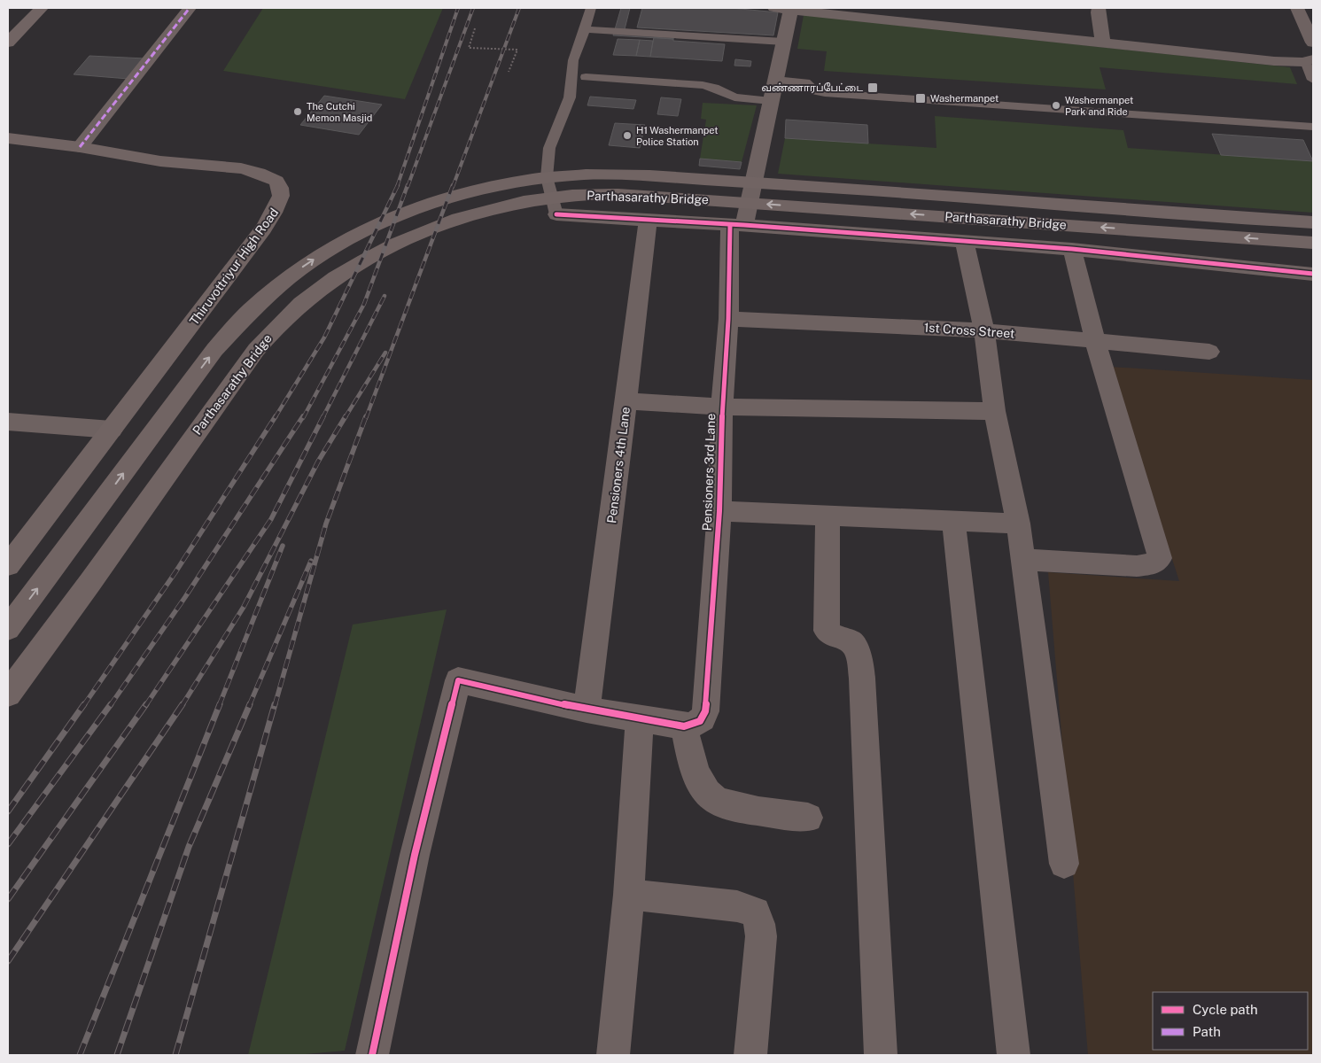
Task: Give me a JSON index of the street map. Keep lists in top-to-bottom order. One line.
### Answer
{"streets":{"main road":["Parthasarathy Bridge","Thiruvottriyur High Road"],"street":["1st Cross Street","Pensioners 4th Lane","Pensioners 3rd Lane"]},"crossings":[["1st Cross Street","Pensioners 3rd Lane"]],"places":{"transit":["வண்ணாரப்பேட்டை","Washermanpet"],"other":["Washermanpet Park and Ride","The Cutchi Memon Masjid","H1 Washermanpet Police Station"]},"legend":["Cycle path","Path"]}
